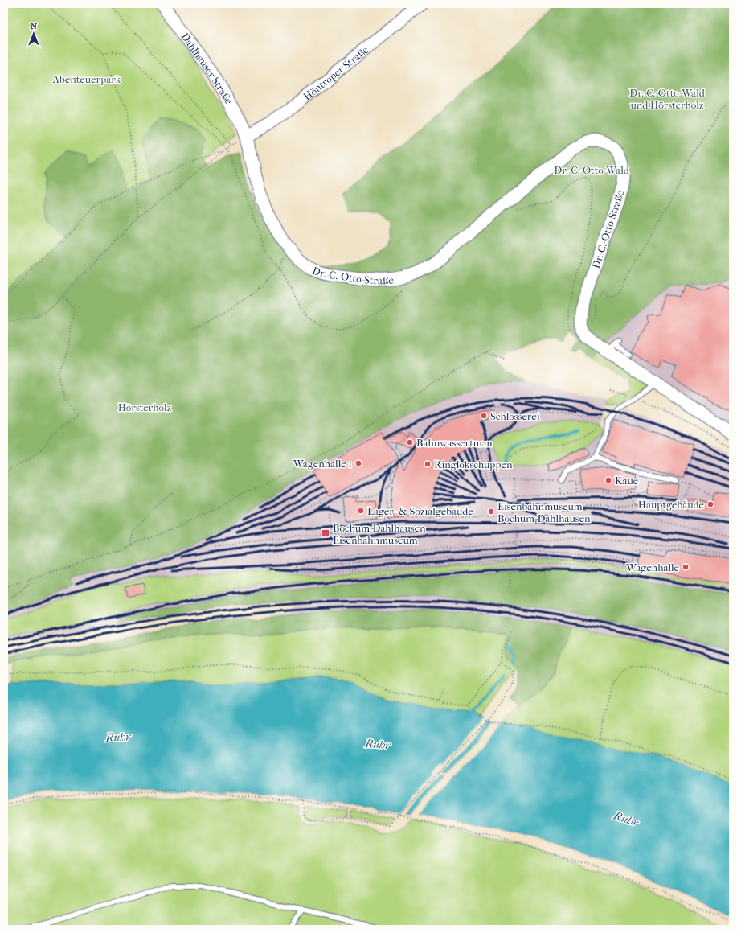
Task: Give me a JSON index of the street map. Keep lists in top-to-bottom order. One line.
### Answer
{"streets":{"street":["Dahlhauser Straße","Höntroper Straße","Dr.-C.-Otto-Straße"]},"crossings":[["Dahlhauser Straße","Höntroper Straße"],["Dahlhauser Straße","Dr.-C.-Otto-Straße"]],"water":["Ruhr"],"parks":["Abenteuerpark","Dr.-C.-Otto-Wald und Hörsterholz","Dr.-C.-Otto-Wald","Hörsterholz"],"places":{"other":["Schlosserei","Bahnwasserturm","Wagenhalle 1","Ringlokschuppen","Kaue","Hauptgebäude","Lager- & Sozialgebäude","Eisenbahnmuseum Bochum-Dahlhausen","Wagenhalle"],"transit":["Bochum-Dahlhausen Eisenbahnmuseum"]},"north":"top"}
